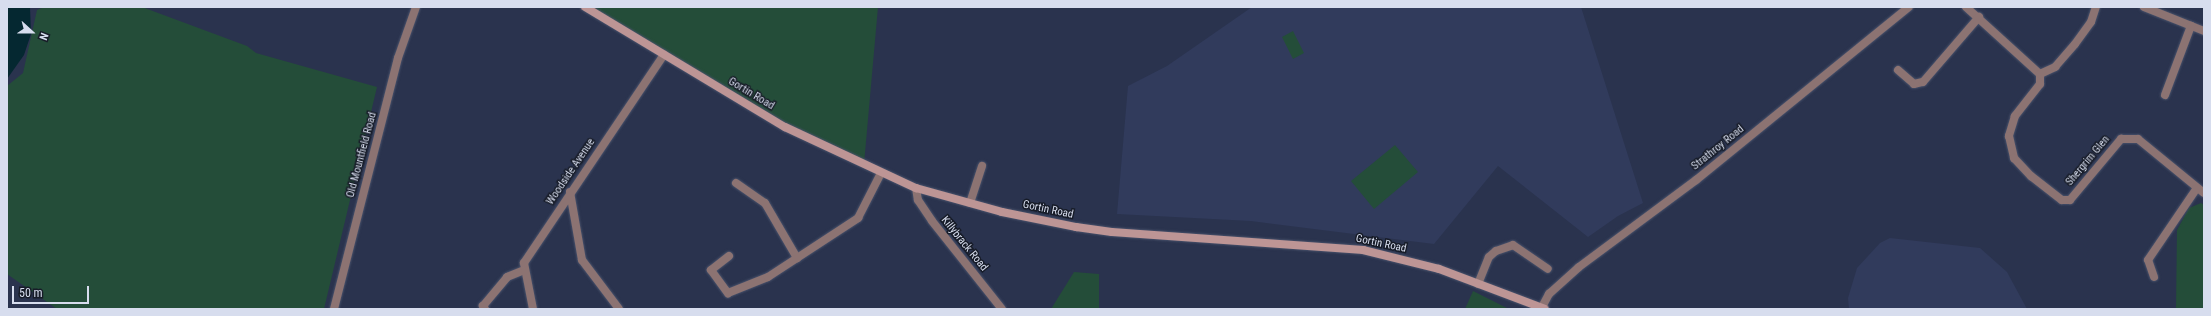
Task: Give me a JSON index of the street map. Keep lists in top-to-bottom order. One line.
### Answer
{"streets":{"main road":["Gortin Road"],"street":["Strathroy Road","Old Mountfield Road","Shergrim Glen","Woodside Avenue","Killybrack Road"]},"crossings":[["Gortin Road","Strathroy Road"],["Gortin Road","Woodside Avenue"],["Gortin Road","Killybrack Road"]],"scale_bar":"50 m","north":"right"}
